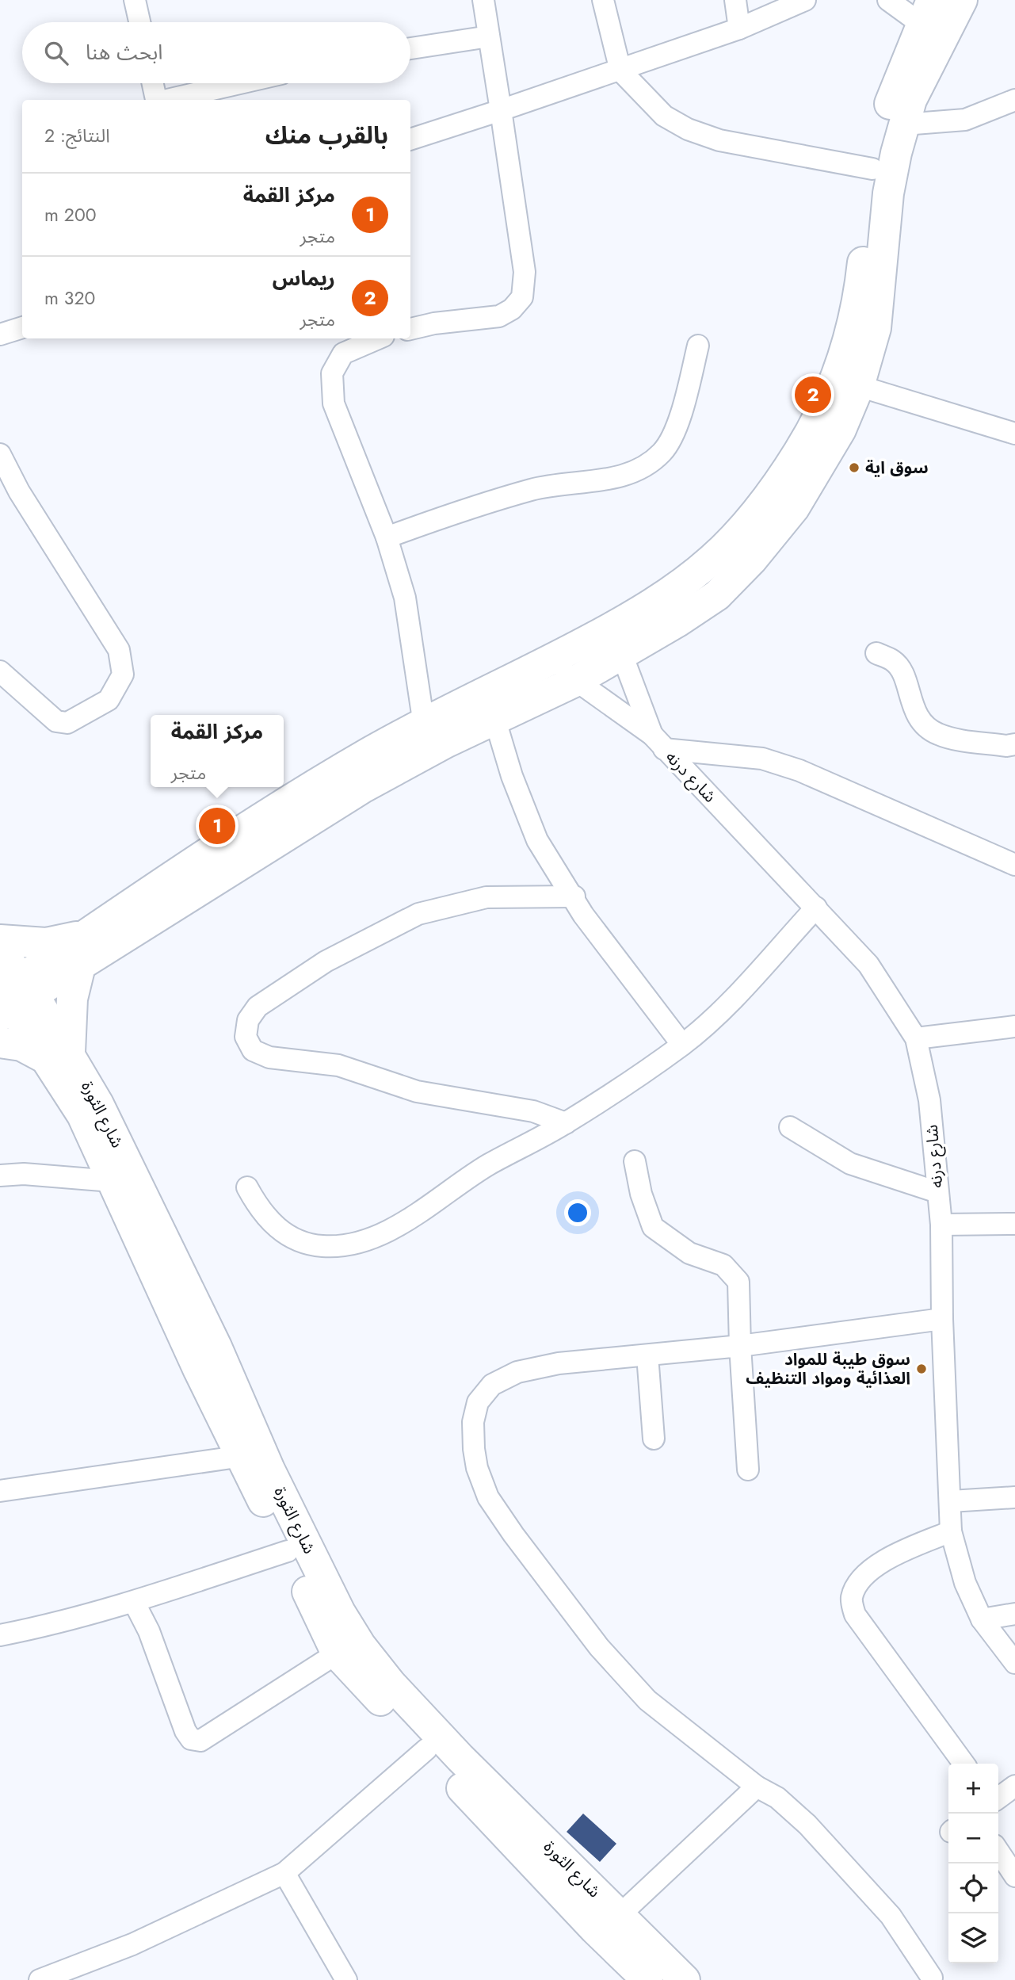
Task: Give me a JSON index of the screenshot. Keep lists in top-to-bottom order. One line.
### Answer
{"streets":{"main road":["شارع الثورة"],"street":["شارع درنه"]},"places":["سوق اية","سوق طيبة للمواد العذائية ومواد التنظيف"],"page":{"search":"ابحث هنا","heading":["بالقرب منك","النتائج: 2"],"list":[{"mark":"1","name":"مركز القمة","note":"متجر","value":"200 m"},{"mark":"2","name":"ريماس","note":"متجر","value":"320 m"}],"pins":["2","1"],"popup":["مركز القمة","متجر"],"map_buttons":["+","−"]}}
